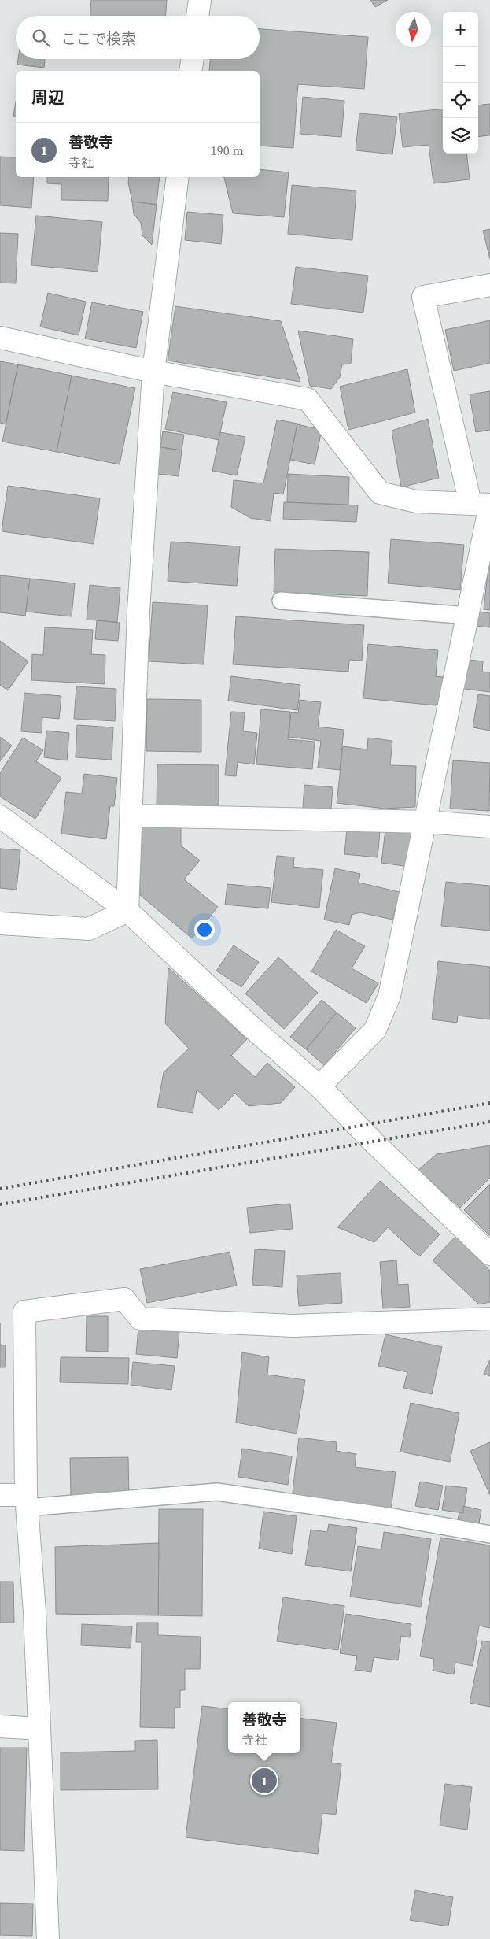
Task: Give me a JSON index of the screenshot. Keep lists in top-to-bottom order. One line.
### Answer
{"north":"bottom","page":{"map_buttons":["+","−"],"search":"ここで検索","heading":"周辺","list":[{"mark":"1","name":"善敬寺","note":"寺社","value":"190 m"}],"popup":["善敬寺","寺社"],"pins":"1"}}
